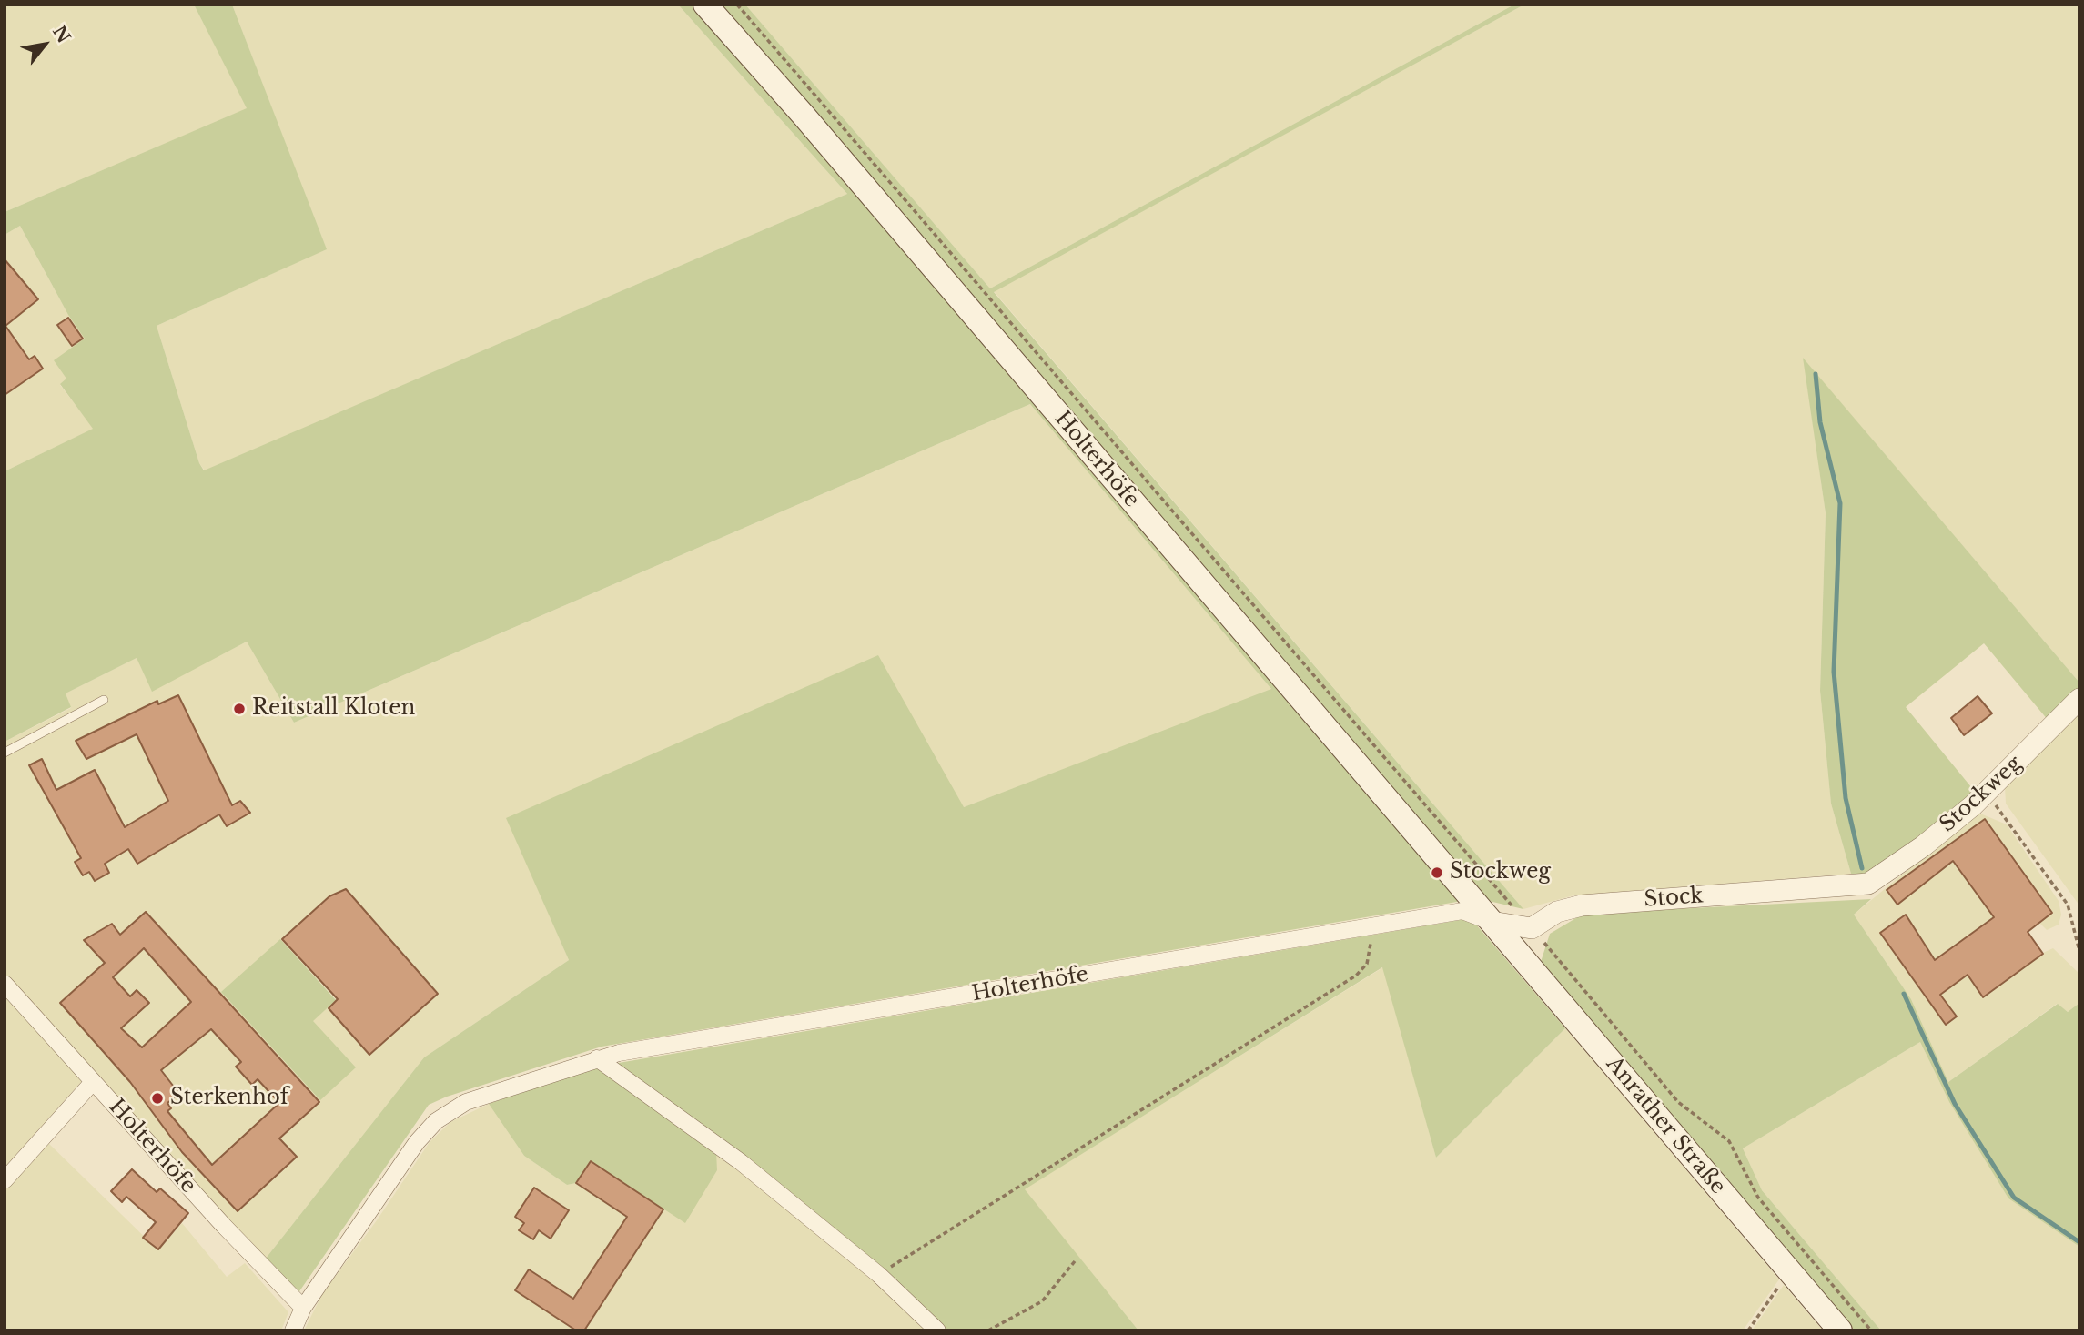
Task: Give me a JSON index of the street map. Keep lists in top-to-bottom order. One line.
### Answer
{"streets":{"main road":["Holterhöfe","Anrather Straße"],"street":["Stockweg","Stock"]},"crossings":[["Holterhöfe","Anrather Straße"],["Stockweg","Stock"]],"places":["Reitstall Kloten","Stockweg","Sterkenhof"],"north":"top right"}
